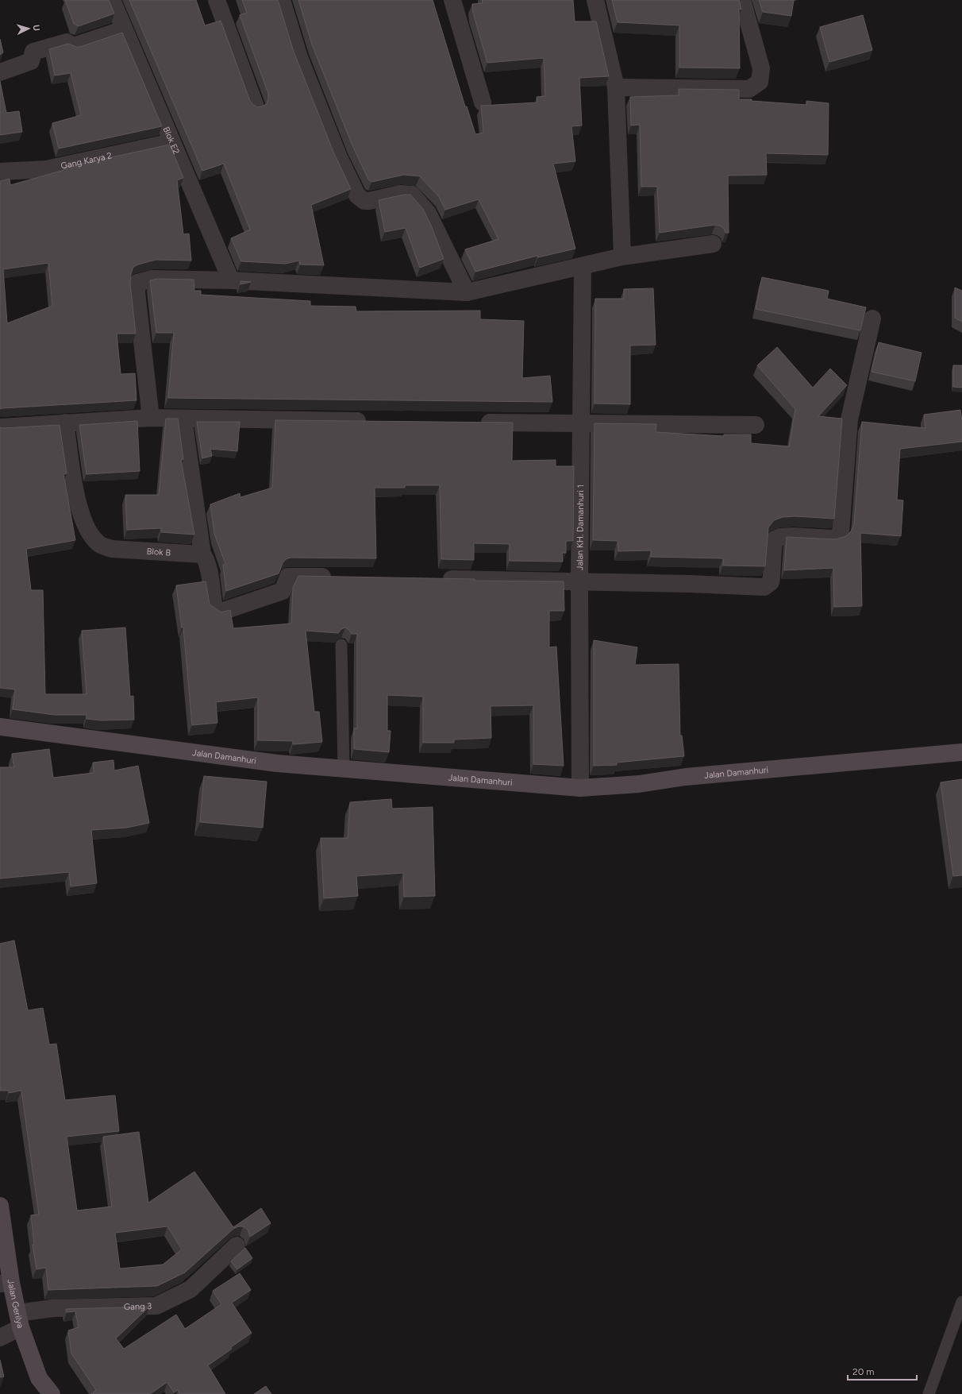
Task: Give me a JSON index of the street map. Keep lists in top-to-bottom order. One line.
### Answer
{"streets":{"street":["Blok E2","Gang Karya 2","Jalan KH. Damanhuri 1","Blok B","Jalan Damanhuri","Jalan Gerilya","Gang 3"]},"crossings":[["Blok E2","Gang Karya 2"],["Jalan KH. Damanhuri 1","Jalan Damanhuri"],["Jalan Gerilya","Gang 3"]],"scale_bar":"20 m","north":"right"}
